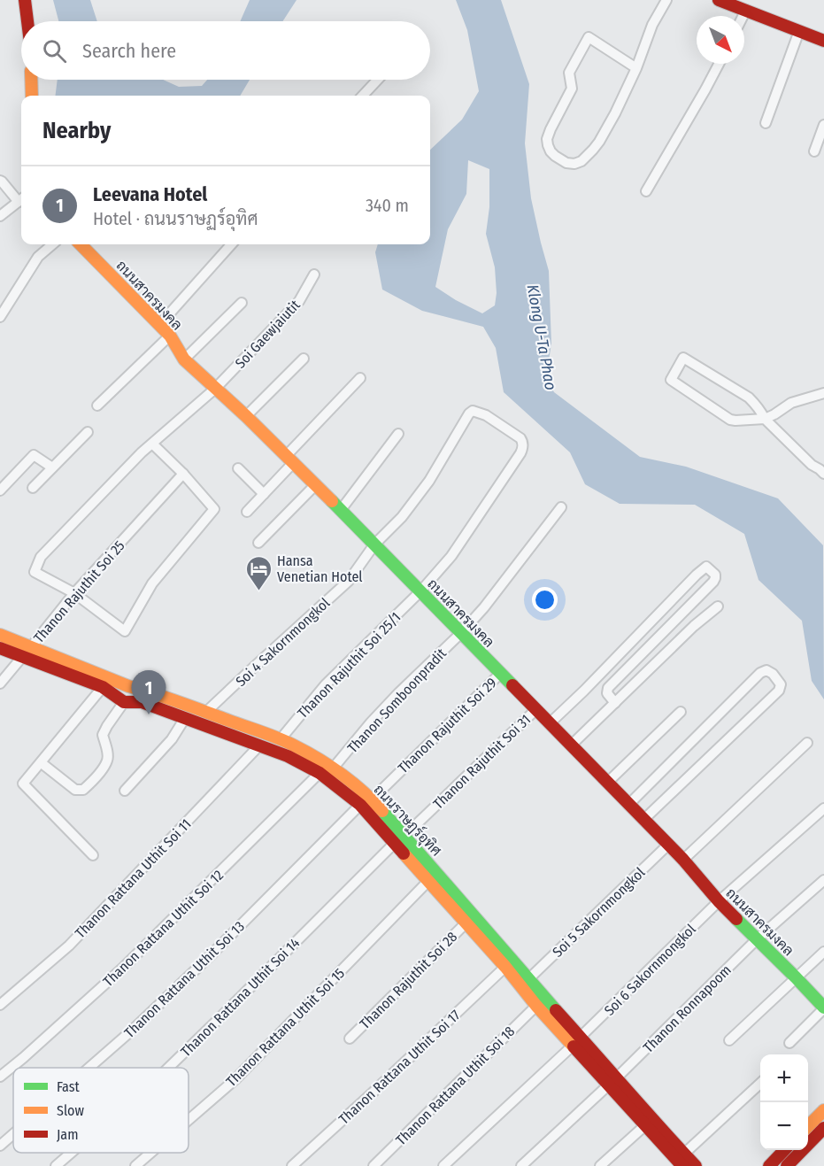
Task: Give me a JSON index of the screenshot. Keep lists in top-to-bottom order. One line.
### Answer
{"streets":{"street":["ถนนสาครมงคล","Soi Gaewjaiutit","Thanon Rajuthit Soi 25","Soi 4 Sakornmongkol","Thanon Rajuthit Soi 25/1","Thanon Somboonpradit","Thanon Rajuthit Soi 29","Thanon Rajuthit Soi 31","ถนนราษฏร์อุทิศ","Thanon Rattana Uthit Soi 11","Soi 5 Sakornmongkol","Thanon Rattana Uthit Soi 12","Soi 6 Sakornmongkol","Thanon Rattana Uthit Soi 13","Thanon Rajuthit Soi 28","Thanon Rattana Uthit Soi 14","Thanon Ronnapoom","Thanon Rattana Uthit Soi 15","Thanon Rattana Uthit Soi 17","Thanon Rattana Uthit Soi 18"]},"crossings":[["ถนนสาครมงคล","Soi Gaewjaiutit"],["ถนนสาครมงคล","Soi 4 Sakornmongkol"],["ถนนสาครมงคล","Thanon Rajuthit Soi 25/1"],["ถนนสาครมงคล","Thanon Somboonpradit"],["ถนนสาครมงคล","Thanon Rajuthit Soi 29"],["ถนนสาครมงคล","Thanon Rajuthit Soi 31"],["ถนนสาครมงคล","Soi 5 Sakornmongkol"],["ถนนสาครมงคล","Soi 6 Sakornmongkol"],["ถนนสาครมงคล","Thanon Ronnapoom"],["Soi Gaewjaiutit","Thanon Rajuthit Soi 25"],["Thanon Rajuthit Soi 25","ถนนราษฏร์อุทิศ"],["Soi 4 Sakornmongkol","Thanon Rajuthit Soi 25/1"],["Soi 4 Sakornmongkol","ถนนราษฏร์อุทิศ"],["Thanon Rajuthit Soi 25/1","ถนนราษฏร์อุทิศ"],["Thanon Somboonpradit","ถนนราษฏร์อุทิศ"],["Thanon Rajuthit Soi 29","ถนนราษฏร์อุทิศ"],["Thanon Rajuthit Soi 29","Thanon Rattana Uthit Soi 13"],["Thanon Rajuthit Soi 31","ถนนราษฏร์อุทิศ"],["Thanon Rajuthit Soi 31","Thanon Rattana Uthit Soi 14"],["ถนนราษฏร์อุทิศ","Thanon Rattana Uthit Soi 11"],["ถนนราษฏร์อุทิศ","Soi 5 Sakornmongkol"],["ถนนราษฏร์อุทิศ","Thanon Rattana Uthit Soi 12"],["ถนนราษฏร์อุทิศ","Soi 6 Sakornmongkol"],["ถนนราษฏร์อุทิศ","Thanon Rattana Uthit Soi 13"],["ถนนราษฏร์อุทิศ","Thanon Rajuthit Soi 28"],["ถนนราษฏร์อุทิศ","Thanon Rattana Uthit Soi 14"],["ถนนราษฏร์อุทิศ","Thanon Ronnapoom"],["ถนนราษฏร์อุทิศ","Thanon Rattana Uthit Soi 15"],["ถนนราษฏร์อุทิศ","Thanon Rattana Uthit Soi 17"],["ถนนราษฏร์อุทิศ","Thanon Rattana Uthit Soi 18"]],"water":["Klong U-Ta Phao"],"places":{"hotel":["Hansa Venetian Hotel"]},"legend":["Fast","Slow","Jam"],"north":"bottom right","page":{"search":"Search here","heading":"Nearby","list":[{"mark":"1","name":"Leevana Hotel","note":"Hotel · ถนนราษฏร์อุทิศ","value":"340 m"}],"pins":"1","map_buttons":["+","−"]}}
